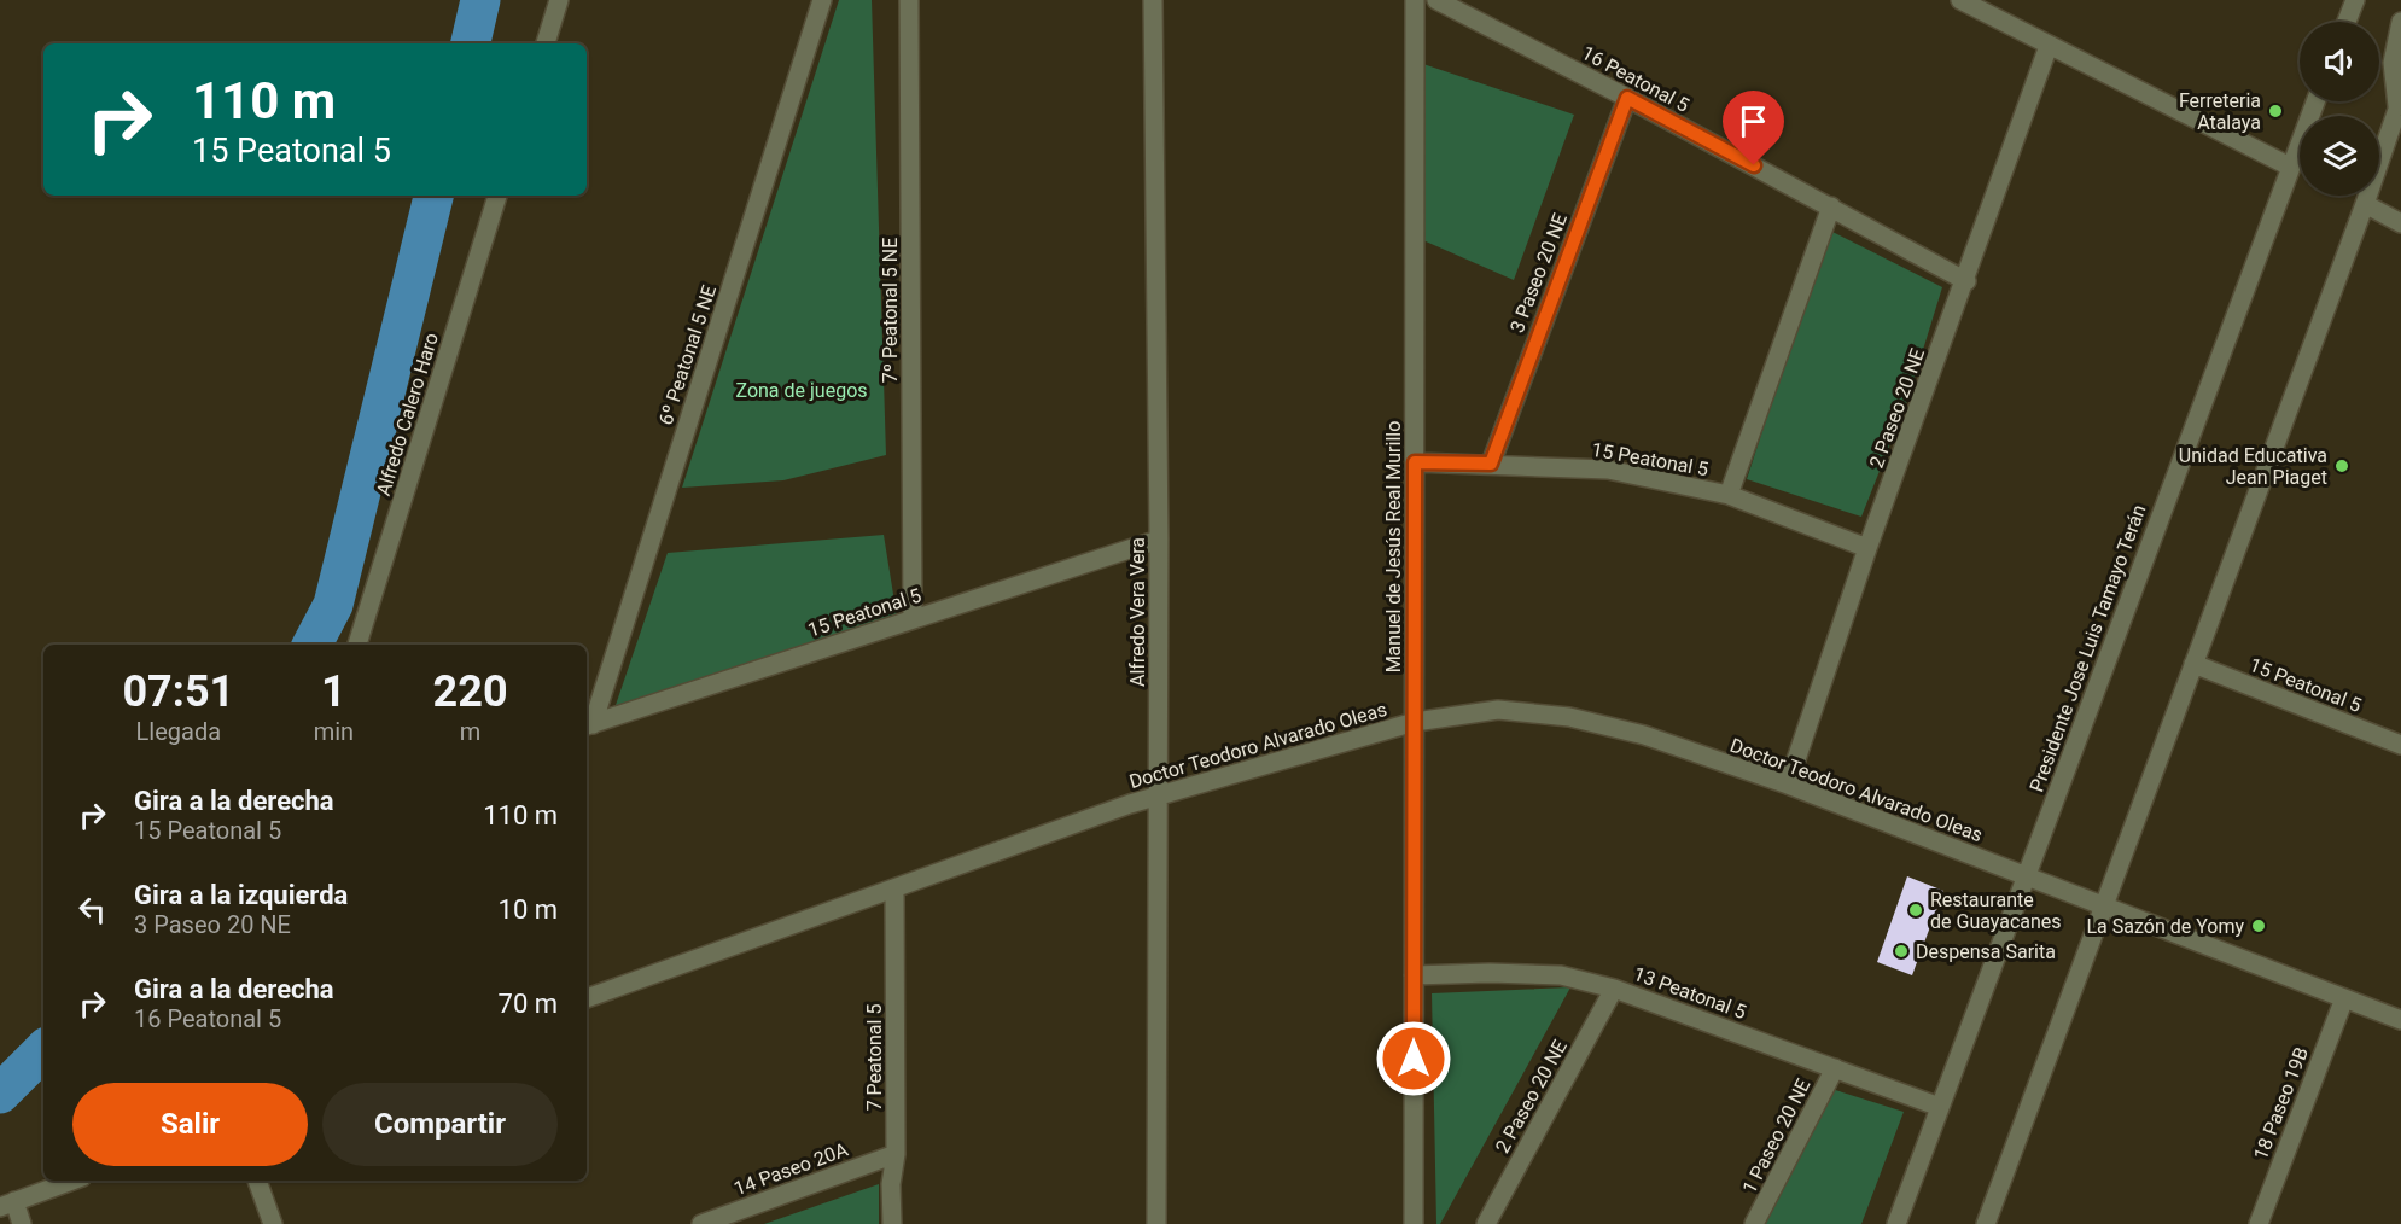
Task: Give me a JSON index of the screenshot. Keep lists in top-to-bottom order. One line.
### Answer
{"streets":{"street":["16 Peatonal 5","3 Paseo 20 NE","7º Peatonal 5 NE","6º Peatonal 5 NE","2 Paseo 20 NE","Alfredo Calero Haro","15 Peatonal 5","Manuel de Jesús Real Murillo","Alfredo Vera Vera","Presidente Jose Luis Tamayo Terán","Doctor Teodoro Alvarado Oleas","13 Peatonal 5","7 Peatonal 5","18 Paseo 19B","1 Paseo 20 NE","14 Paseo 20A"]},"crossings":[["16 Peatonal 5","3 Paseo 20 NE"],["16 Peatonal 5","2 Paseo 20 NE"],["3 Paseo 20 NE","15 Peatonal 5"],["7º Peatonal 5 NE","15 Peatonal 5"],["6º Peatonal 5 NE","15 Peatonal 5"],["2 Paseo 20 NE","15 Peatonal 5"],["2 Paseo 20 NE","Doctor Teodoro Alvarado Oleas"],["2 Paseo 20 NE","13 Peatonal 5"],["15 Peatonal 5","Manuel de Jesús Real Murillo"],["15 Peatonal 5","Alfredo Vera Vera"],["Manuel de Jesús Real Murillo","Doctor Teodoro Alvarado Oleas"],["Manuel de Jesús Real Murillo","13 Peatonal 5"],["Alfredo Vera Vera","Doctor Teodoro Alvarado Oleas"],["Presidente Jose Luis Tamayo Terán","Doctor Teodoro Alvarado Oleas"],["Presidente Jose Luis Tamayo Terán","13 Peatonal 5"],["Doctor Teodoro Alvarado Oleas","7 Peatonal 5"],["Doctor Teodoro Alvarado Oleas","18 Paseo 19B"],["13 Peatonal 5","1 Paseo 20 NE"],["7 Peatonal 5","14 Paseo 20A"]],"parks":["Zona de juegos"],"places":["Ferreteria Atalaya","Unidad Educativa Jean Piaget","Restaurante de Guayacanes","La Sazón de Yomy","Despensa Sarita"],"page":{"turn":["110 m","15 Peatonal 5"],"eta":["07:51","Llegada","1","min","220","m"],"list":[{"name":"Gira a la derecha","note":"15 Peatonal 5","value":"110 m"},{"name":"Gira a la izquierda","note":"3 Paseo 20 NE","value":"10 m"},{"name":"Gira a la derecha","note":"16 Peatonal 5","value":"70 m"}],"buttons":["Salir","Compartir"]}}
